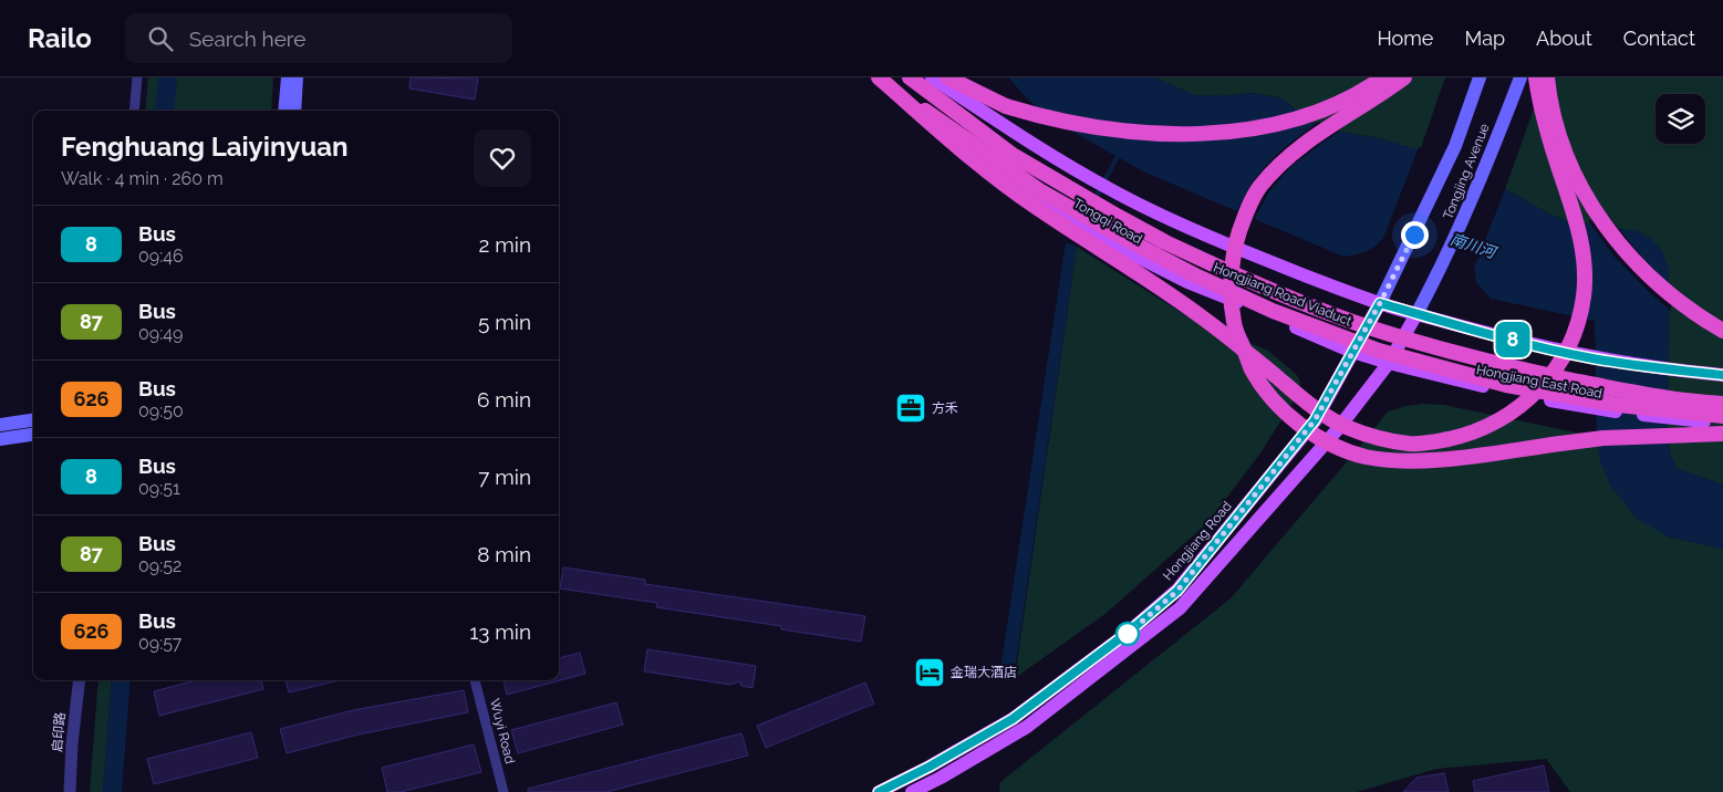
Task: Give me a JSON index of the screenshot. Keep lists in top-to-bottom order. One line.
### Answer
{"streets":{"highway":["Hongjiang Road Viaduct"],"main road":["Tongjing Avenue","Tongqi Road","Hongjiang East Road","Hongjiang Road"],"street":["Wuyi Road","启印路"]},"crossings":[["Tongjing Avenue","Tongqi Road"],["Tongjing Avenue","Hongjiang East Road"],["Tongjing Avenue","Hongjiang Road"],["Tongqi Road","Hongjiang East Road"],["Tongqi Road","Hongjiang Road"],["Hongjiang East Road","Hongjiang Road"]],"water":["南川河"],"places":{"office":["方禾"],"hotel":["金瑞大酒店"]},"lines":["bus line 8"],"page":{"header":"Railo","search":"Search here","nav":["Home","Map","About","Contact"],"on_map":"8","heading":["Fenghuang Laiyinyuan","Walk · 4 min · 260 m"],"list":[{"mark":"8","name":"Bus","note":"09:46","value":"2 min"},{"mark":"87","name":"Bus","note":"09:49","value":"5 min"},{"mark":"626","name":"Bus","note":"09:50","value":"6 min"},{"mark":"8","name":"Bus","note":"09:51","value":"7 min"},{"mark":"87","name":"Bus","note":"09:52","value":"8 min"},{"mark":"626","name":"Bus","note":"09:57","value":"13 min"}]}}
